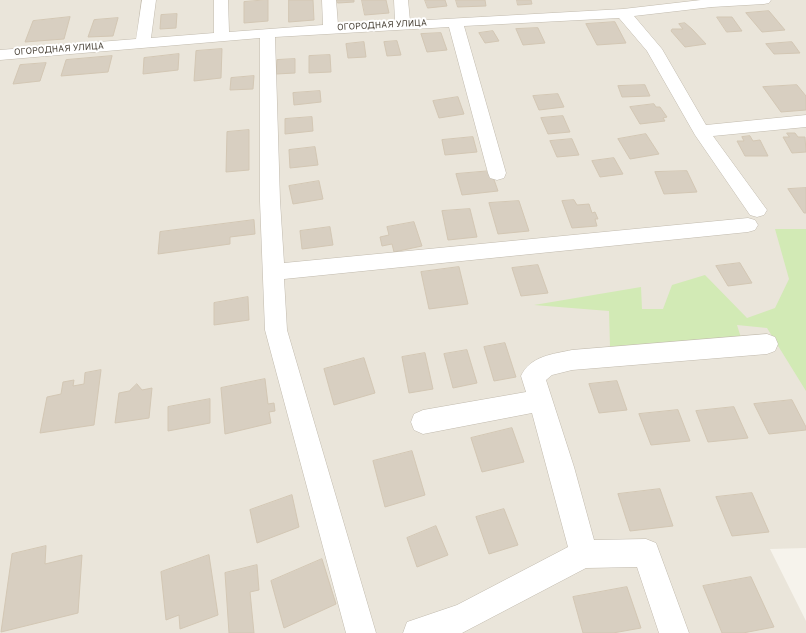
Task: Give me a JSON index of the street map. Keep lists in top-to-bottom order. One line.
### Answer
{"streets":{"street":["ОГОРОДНАЯ УЛИЦА"]}}
